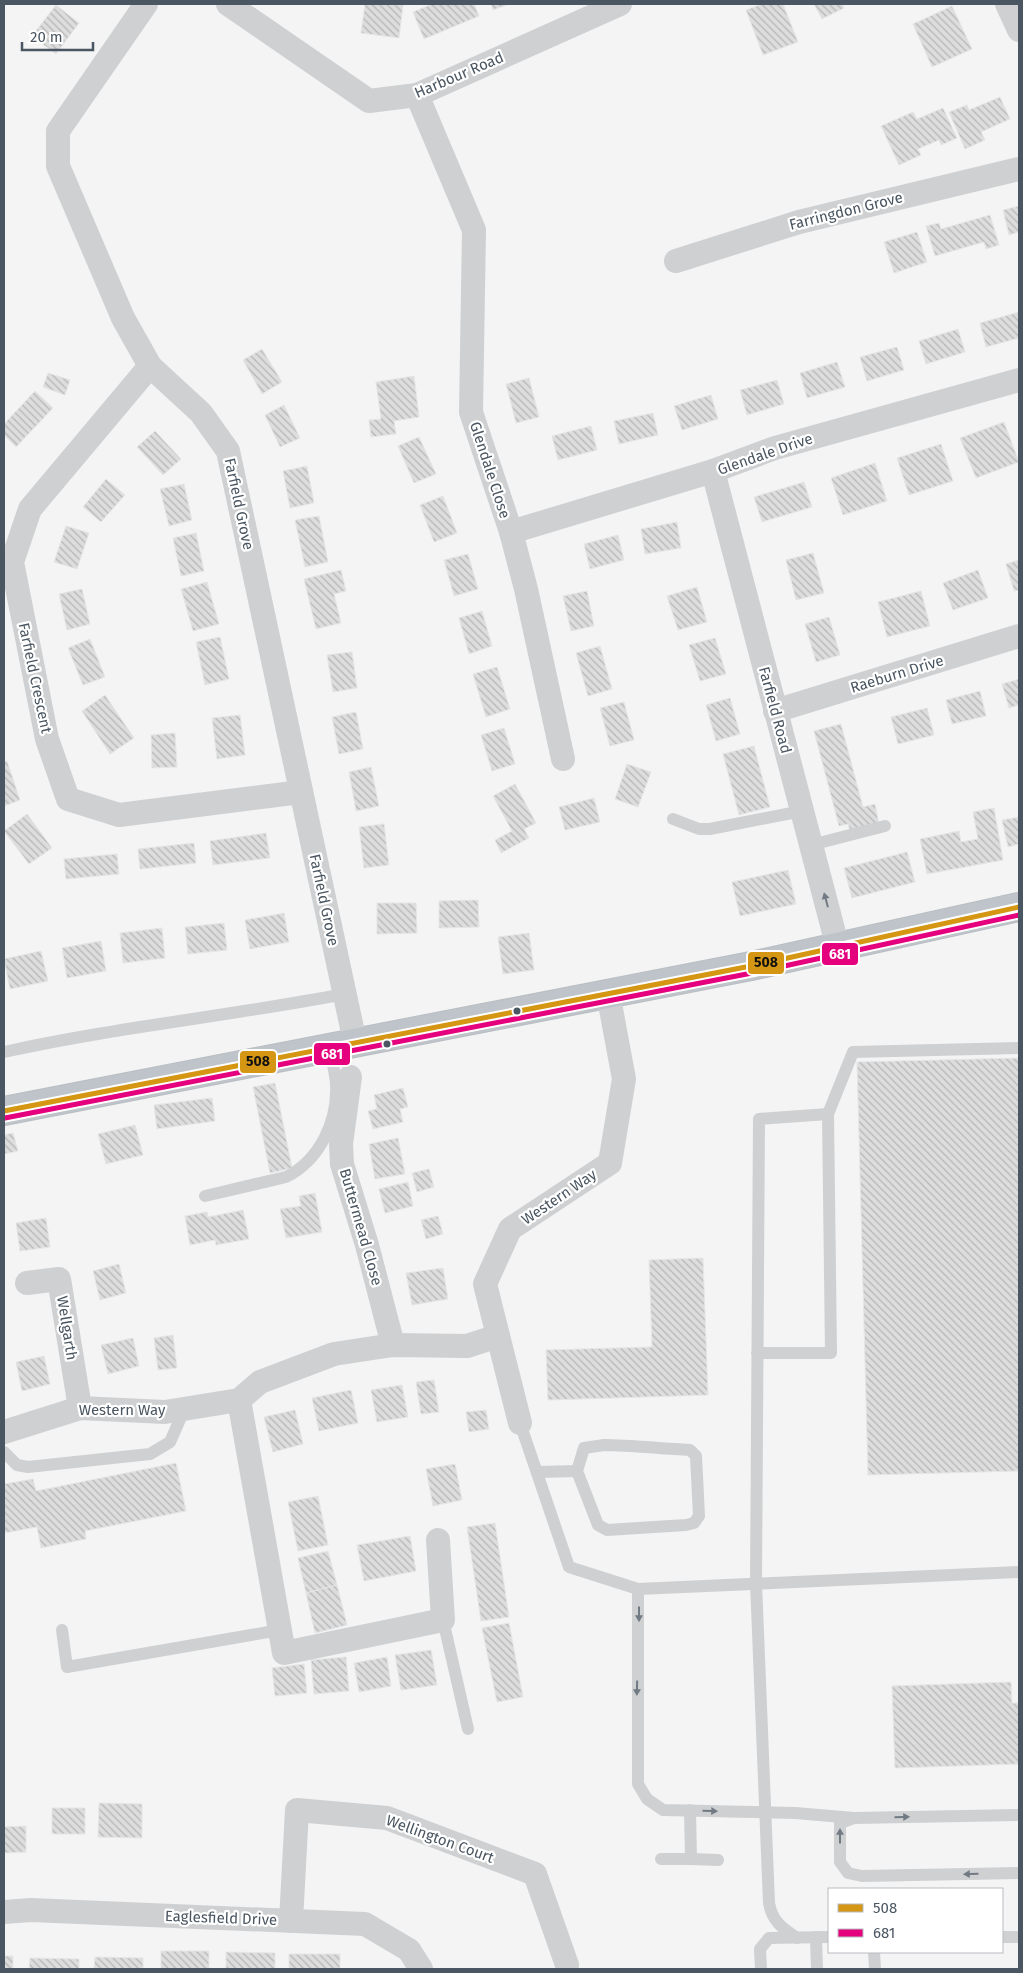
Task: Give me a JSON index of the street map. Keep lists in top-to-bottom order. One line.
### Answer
{"streets":{"street":["Harbour Road","Farringdon Grove","Glendale Drive","Glendale Close","Farfield Grove","Raeburn Drive","Farfield Crescent","Farfield Road","Western Way","Buttermead Close","Wellgarth","Wellington Court","Eaglesfield Drive"]},"crossings":[["Harbour Road","Glendale Close"],["Glendale Drive","Glendale Close"],["Glendale Drive","Farfield Road"],["Farfield Grove","Farfield Crescent"],["Raeburn Drive","Farfield Road"],["Western Way","Wellgarth"],["Wellington Court","Eaglesfield Drive"]],"lines":["transit line 508","transit line 681"],"legend":["508","681"],"scale_bar":"20 m"}
